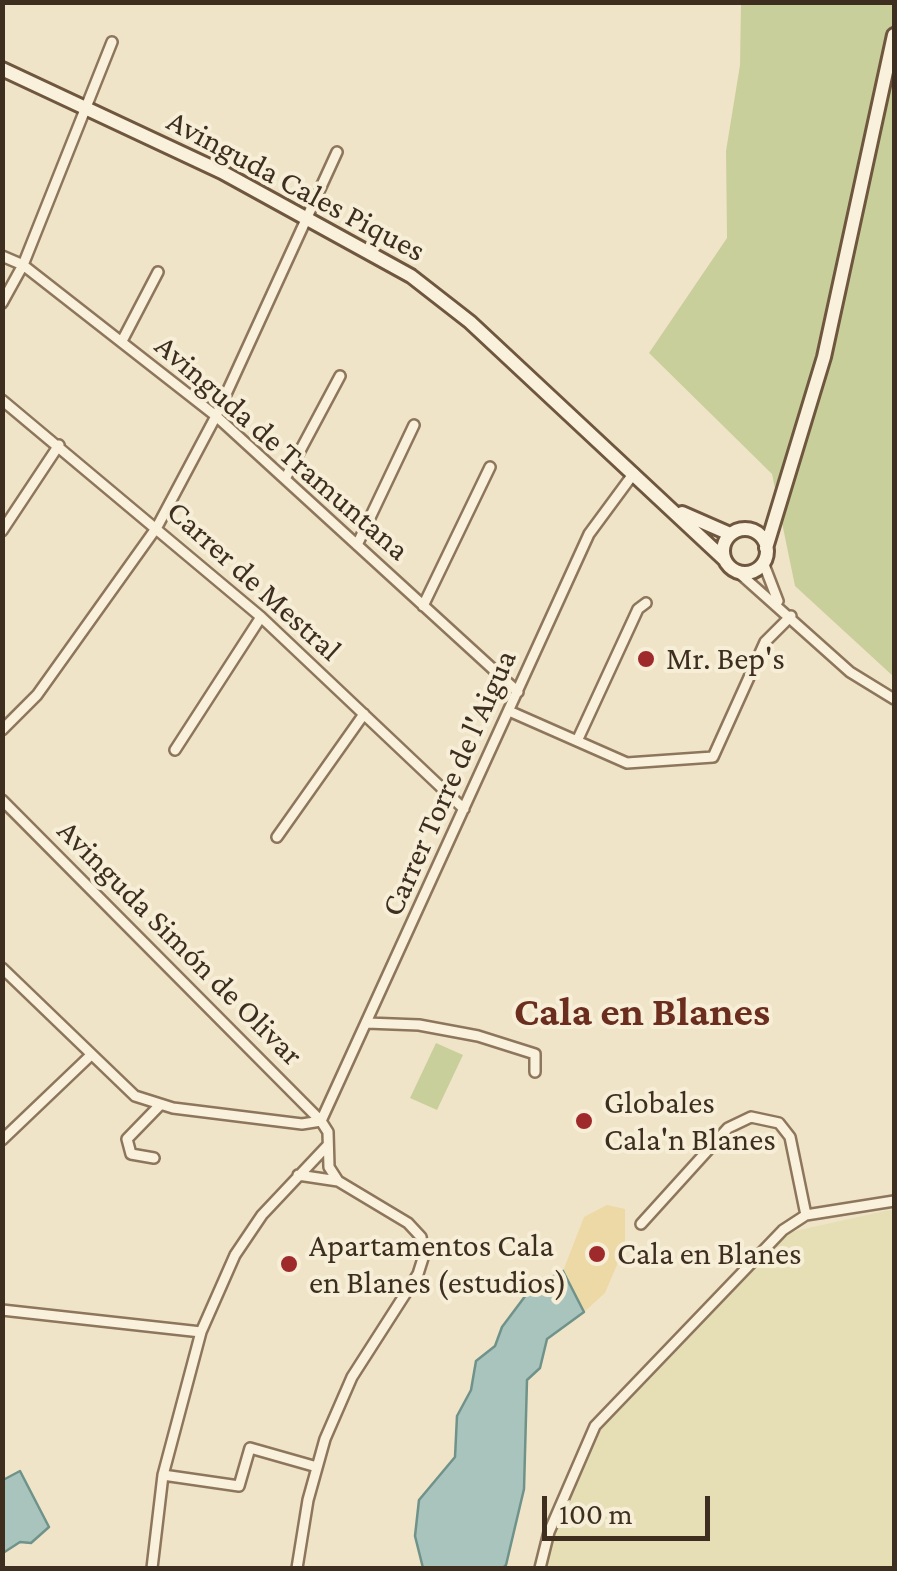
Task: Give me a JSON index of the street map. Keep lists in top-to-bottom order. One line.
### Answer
{"streets":{"street":["Avinguda Cales Piques","Avinguda de Tramuntana","Carrer de Mestral","Carrer Torre de l'Aigua","Avinguda Simón de Olivar"]},"crossings":[["Avinguda Cales Piques","Carrer Torre de l'Aigua"],["Avinguda de Tramuntana","Carrer Torre de l'Aigua"],["Carrer de Mestral","Carrer Torre de l'Aigua"],["Carrer Torre de l'Aigua","Avinguda Simón de Olivar"]],"districts":["Cala en Blanes"],"places":["Mr. Bep's","Globales Cala'n Blanes","Cala en Blanes","Apartamentos Cala en Blanes (estudios)"],"scale_bar":"100 m"}
